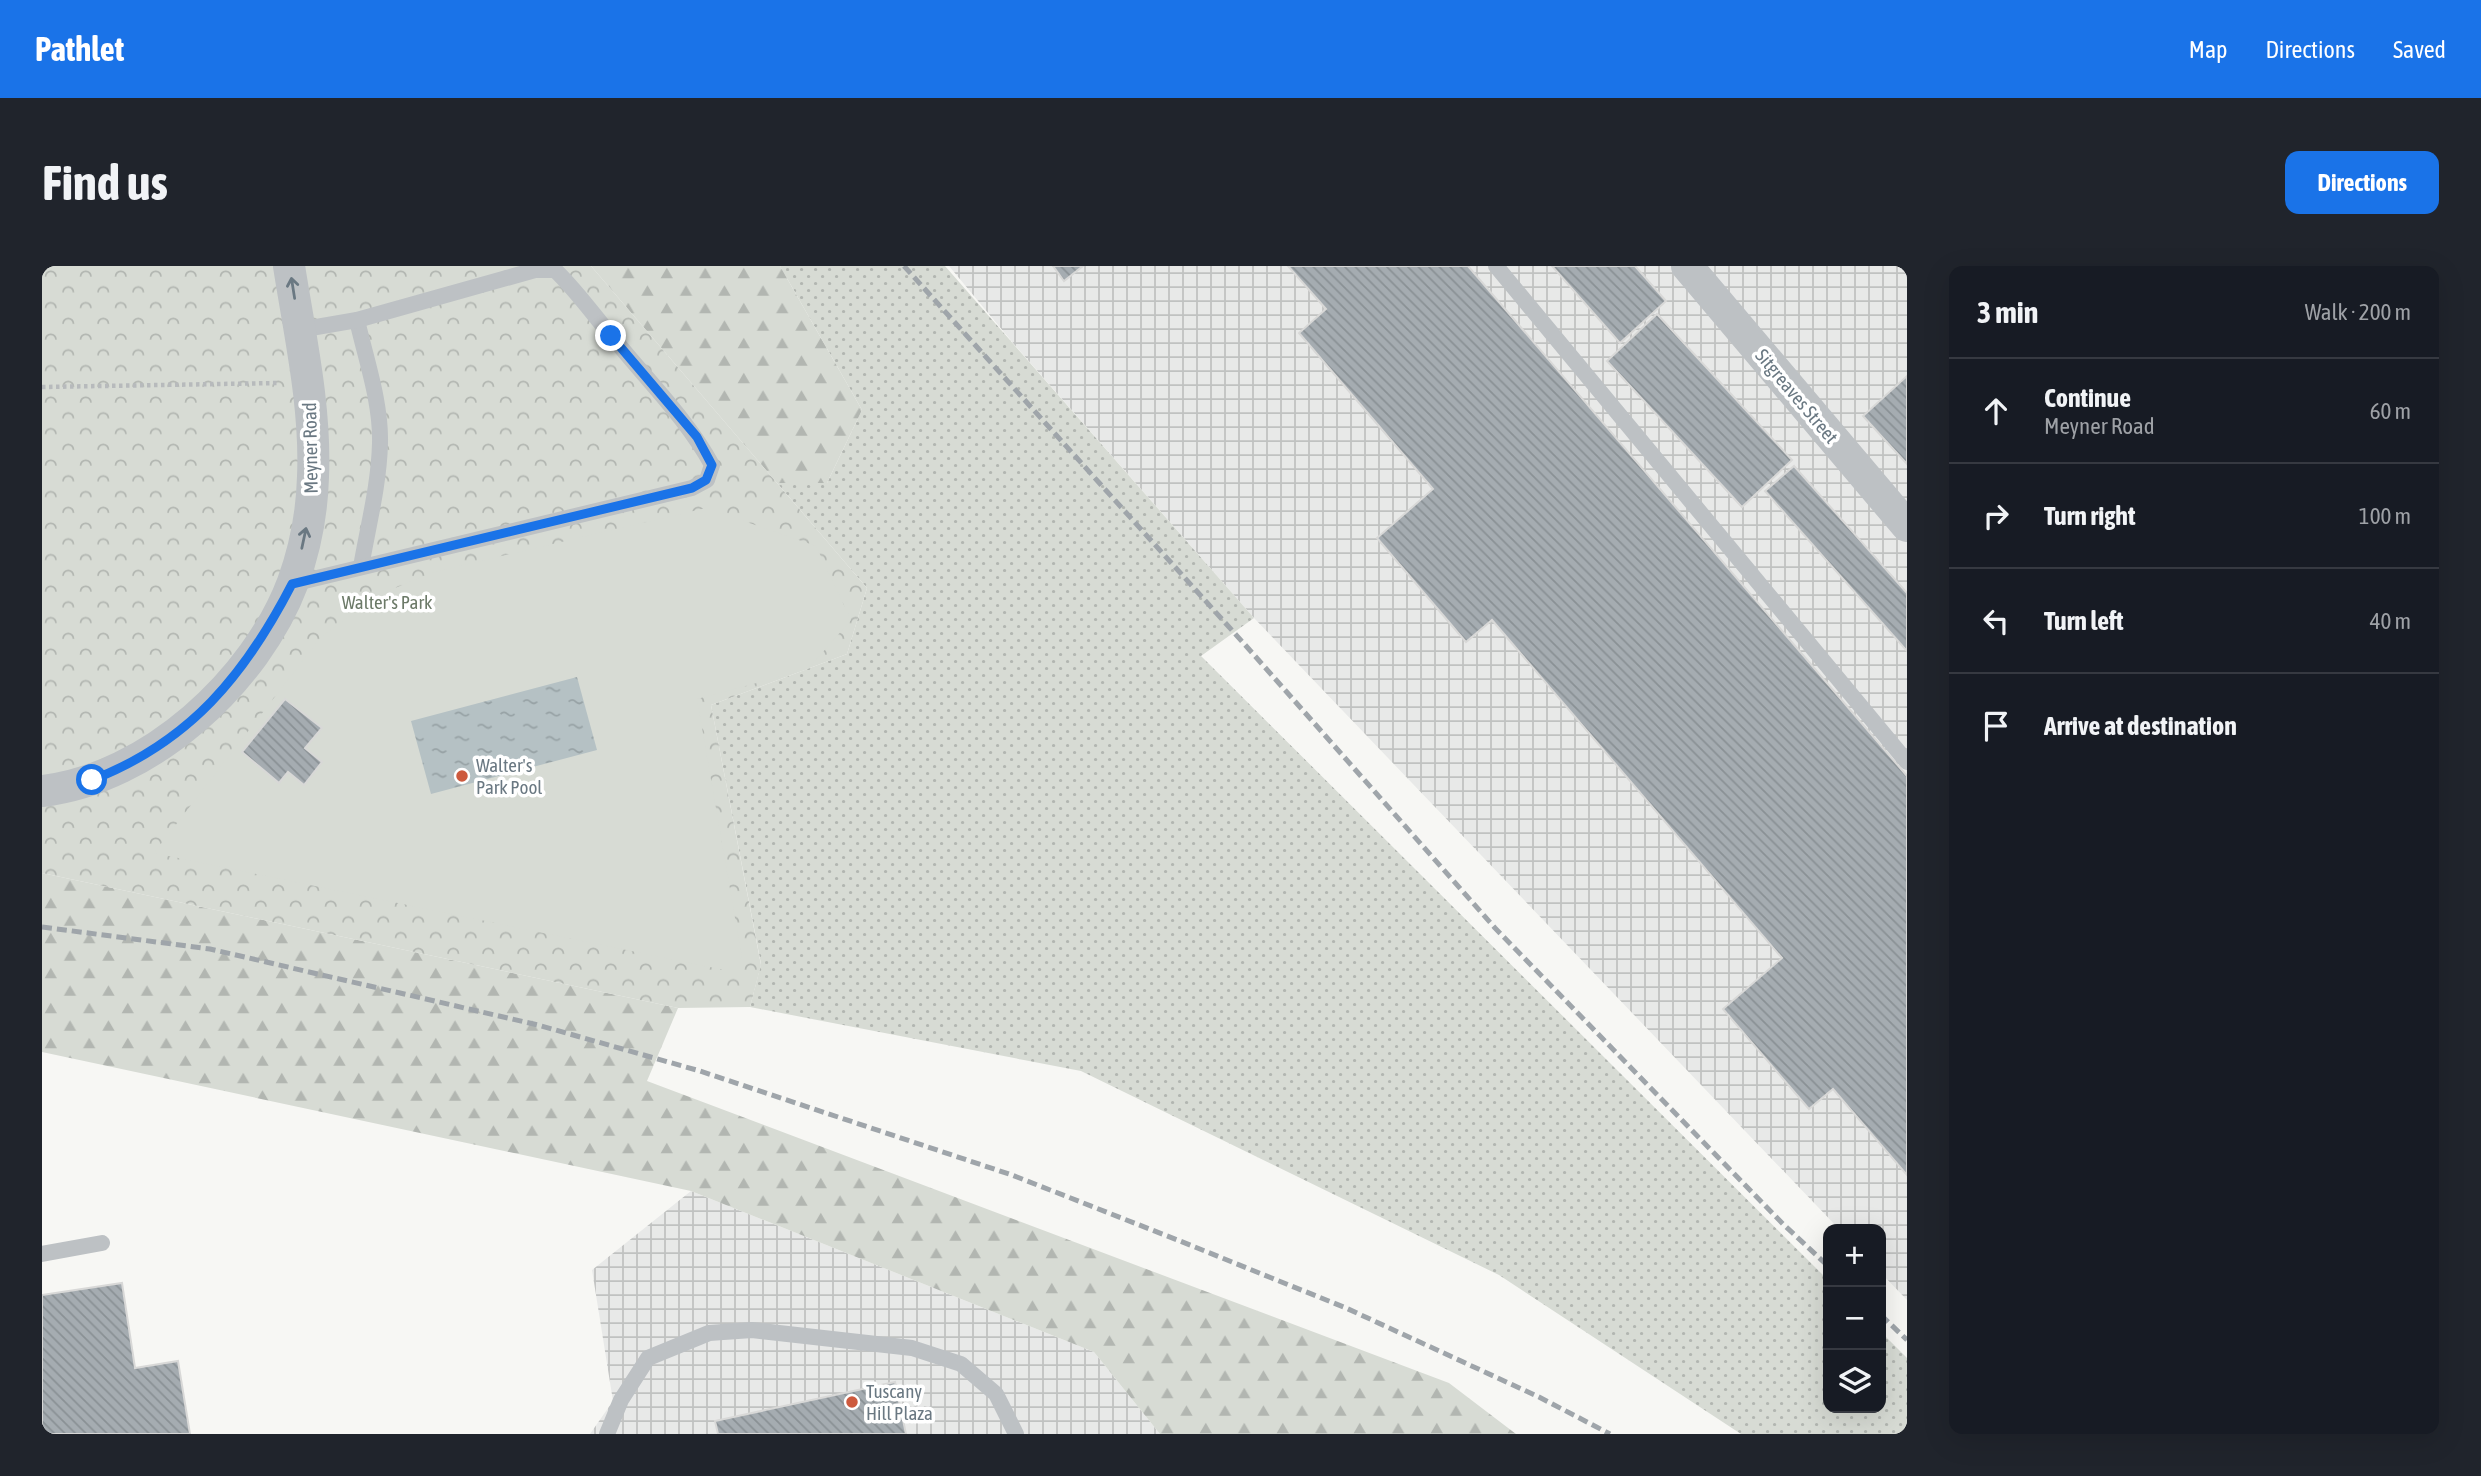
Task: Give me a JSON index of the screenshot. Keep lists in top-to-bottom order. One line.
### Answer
{"streets":{"street":["Sitgreaves Street","Meyner Road"]},"one_way":["Meyner Road"],"parks":["Walter's Park"],"places":["Walter's Park Pool","Tuscany Hill Plaza"],"page":{"header":"Pathlet","nav":["Map","Directions","Saved"],"buttons":"Directions","title":"Find us","heading":["3 min","Walk · 200 m"],"list":[["Continue","Meyner Road","60 m"],["Turn right","100 m"],["Turn left","40 m"],"Arrive at destination"],"map_buttons":["+","−"]}}
